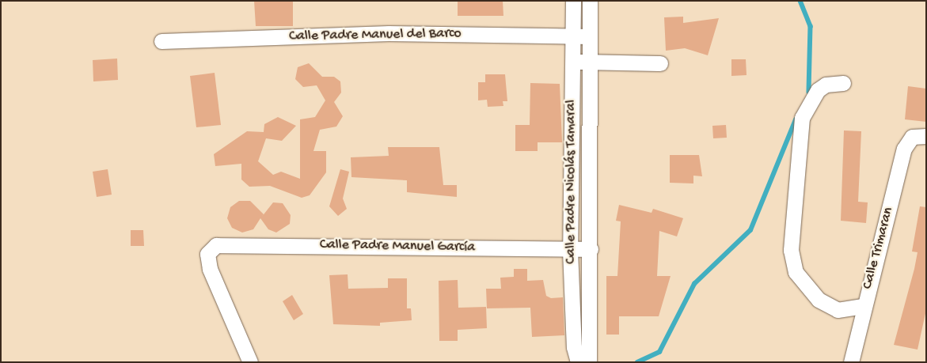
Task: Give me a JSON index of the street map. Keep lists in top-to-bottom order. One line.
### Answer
{"streets":{"street":["Calle Padre Manuel del Barco","Calle Padre Nicolás Tamaral","Calle Padre Manuel García","Calle Trimaran"]},"crossings":[["Calle Padre Manuel del Barco","Calle Padre Nicolás Tamaral"],["Calle Padre Nicolás Tamaral","Calle Padre Manuel García"]]}
